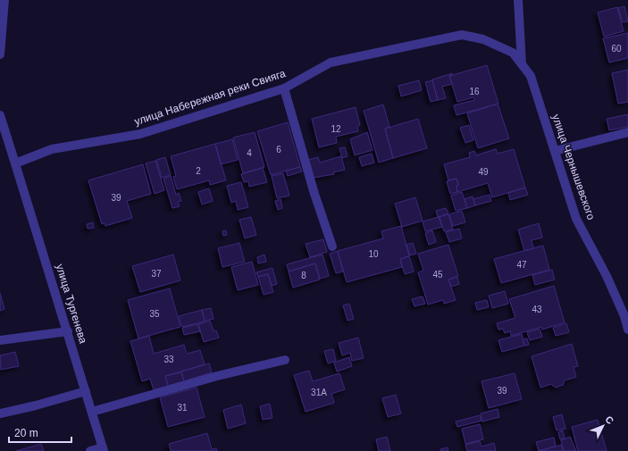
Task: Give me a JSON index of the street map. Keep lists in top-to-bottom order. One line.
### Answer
{"streets":{"street":["улица Набережная реки Свияга","улица Чернышевского","улица Тургенева"]},"crossings":[["улица Набережная реки Свияга","улица Чернышевского"],["улица Набережная реки Свияга","улица Тургенева"]],"house_numbers":["60","16","12","6","4","2","49","39","10","47","37","45","8","43","35","33","39","31А","31"],"scale_bar":"20 m","north":"top right"}
